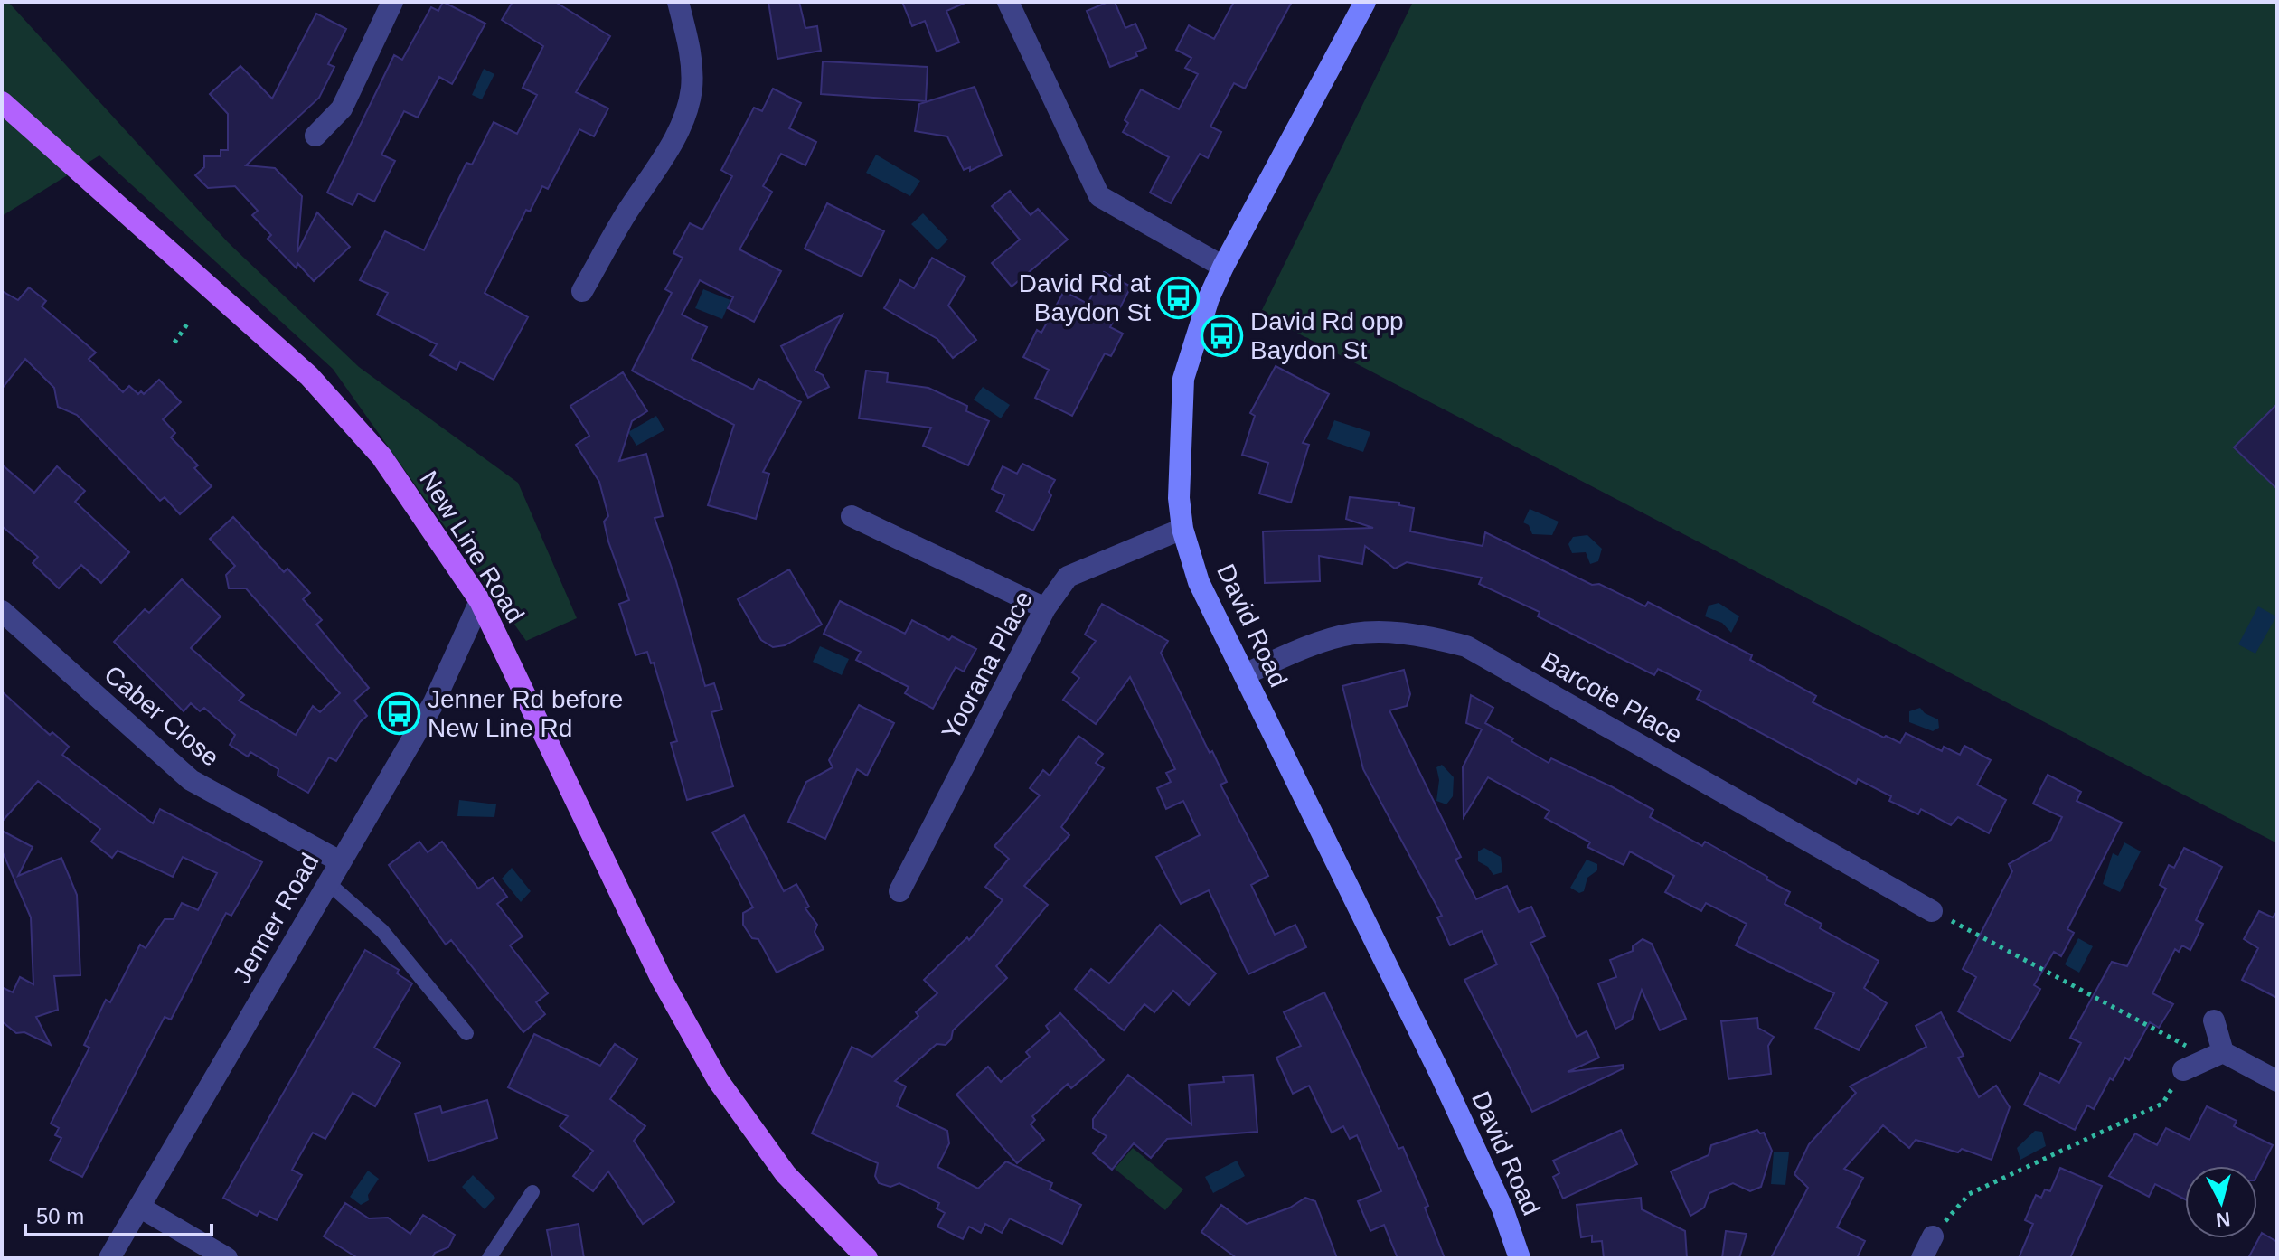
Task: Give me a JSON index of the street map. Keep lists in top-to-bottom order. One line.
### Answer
{"streets":{"main road":["New Line Road"],"street":["David Road","Yoorana Place","Barcote Place","Caber Close","Jenner Road"]},"crossings":[["New Line Road","Jenner Road"],["David Road","Yoorana Place"],["David Road","Barcote Place"],["Caber Close","Jenner Road"]],"places":{"bus stop":["David Rd at Baydon St","David Rd opp Baydon St","Jenner Rd before New Line Rd"]},"scale_bar":"50 m","north":"bottom"}
